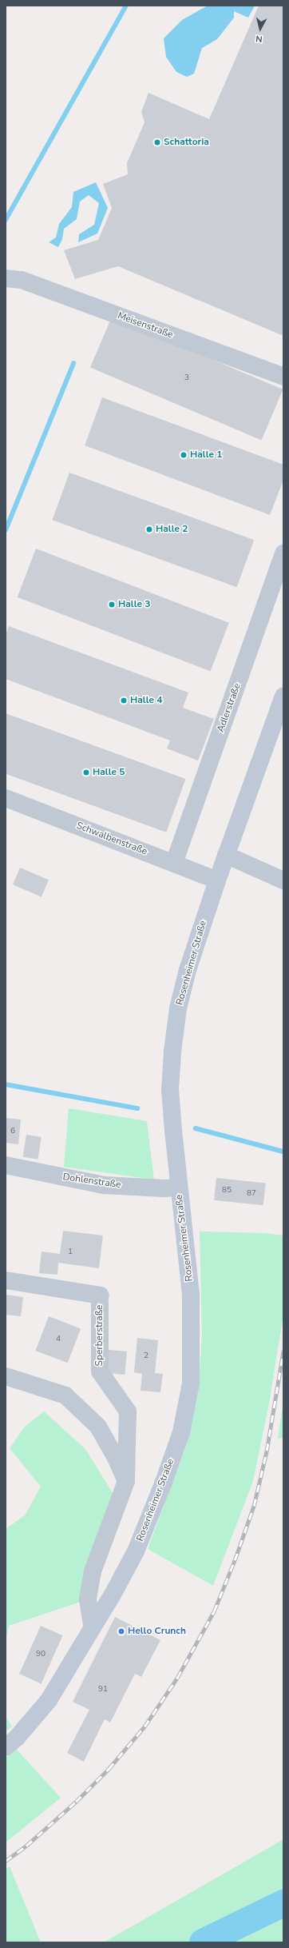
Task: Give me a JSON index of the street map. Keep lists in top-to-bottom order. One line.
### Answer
{"streets":{"main road":["Rosenheimer Straße"],"street":["Meisenstraße","Adlerstraße","Schwalbenstraße","Dohlenstraße","Sperberstraße"]},"crossings":[["Adlerstraße","Schwalbenstraße"],["Schwalbenstraße","Rosenheimer Straße"],["Rosenheimer Straße","Dohlenstraße"],["Rosenheimer Straße","Sperberstraße"]],"places":["Schattoria","Halle 1","Halle 2","Halle 3","Halle 4","Halle 5","Hello Crunch"],"house_numbers":["3","6","85","87","1","4","2","90","91"],"north":"bottom"}
